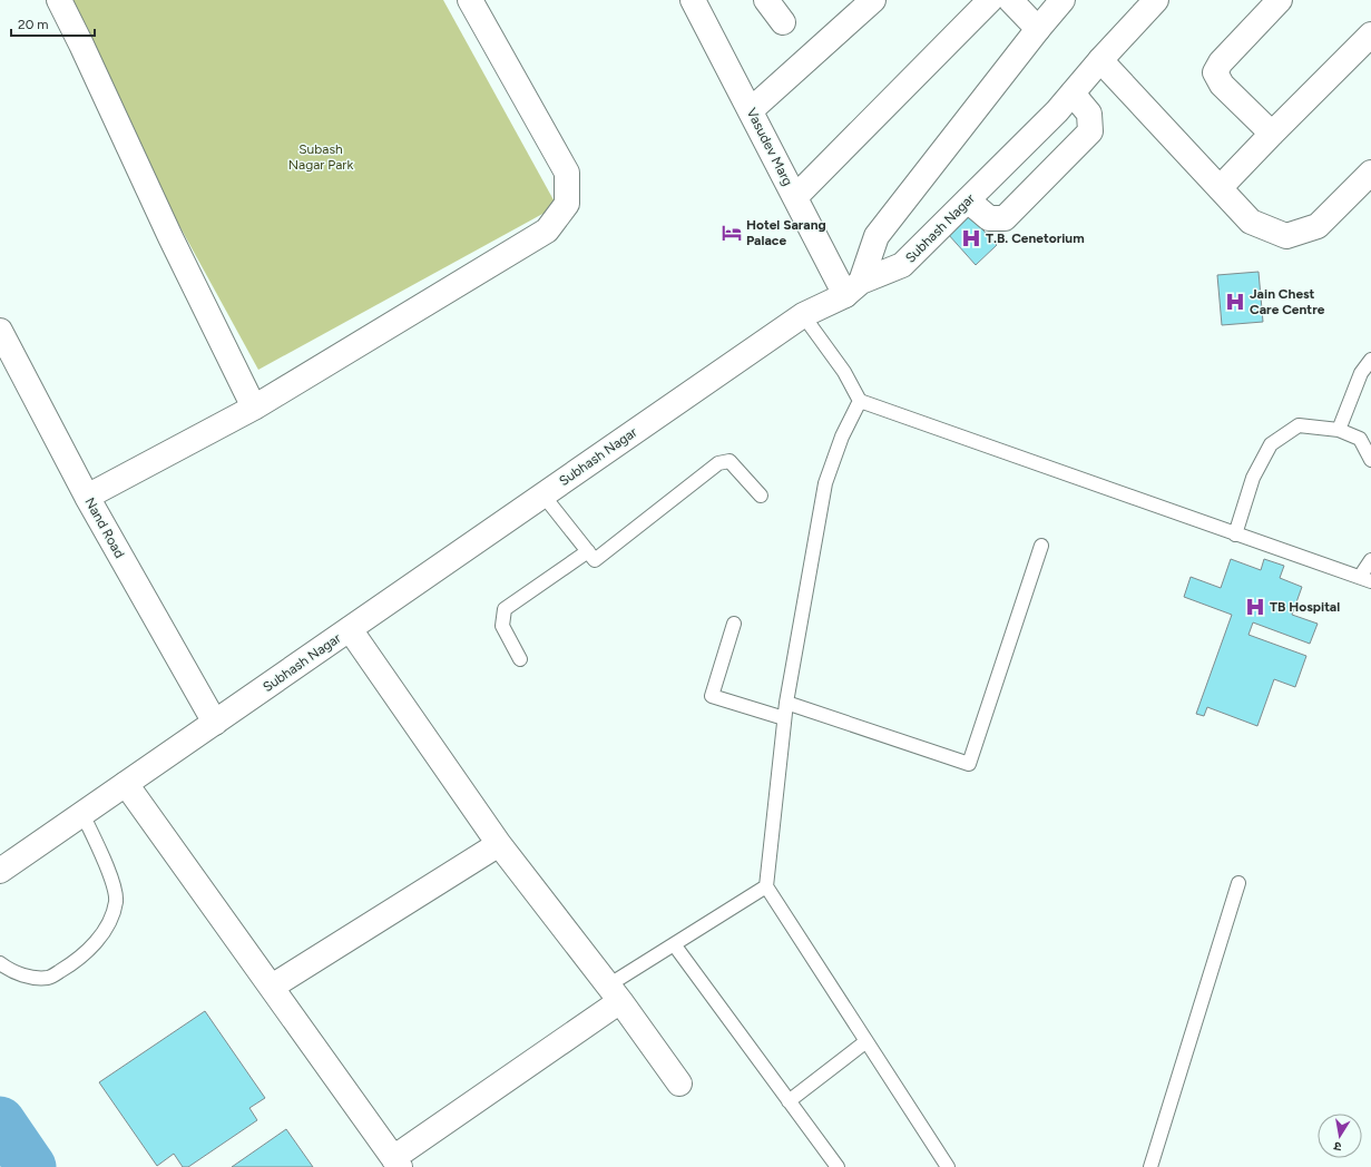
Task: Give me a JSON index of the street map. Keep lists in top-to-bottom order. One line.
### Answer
{"streets":{"street":["Vasudev Marg","Subhash Nagar","Nand Road"]},"crossings":[["Vasudev Marg","Subhash Nagar"],["Subhash Nagar","Nand Road"]],"parks":["Subash Nagar Park"],"places":{"hotel":["Hotel Sarang Palace"],"hospital":["T.B. Cenetorium","Jain Chest Care Centre","TB Hospital"]},"scale_bar":"20 m","north":"bottom"}
